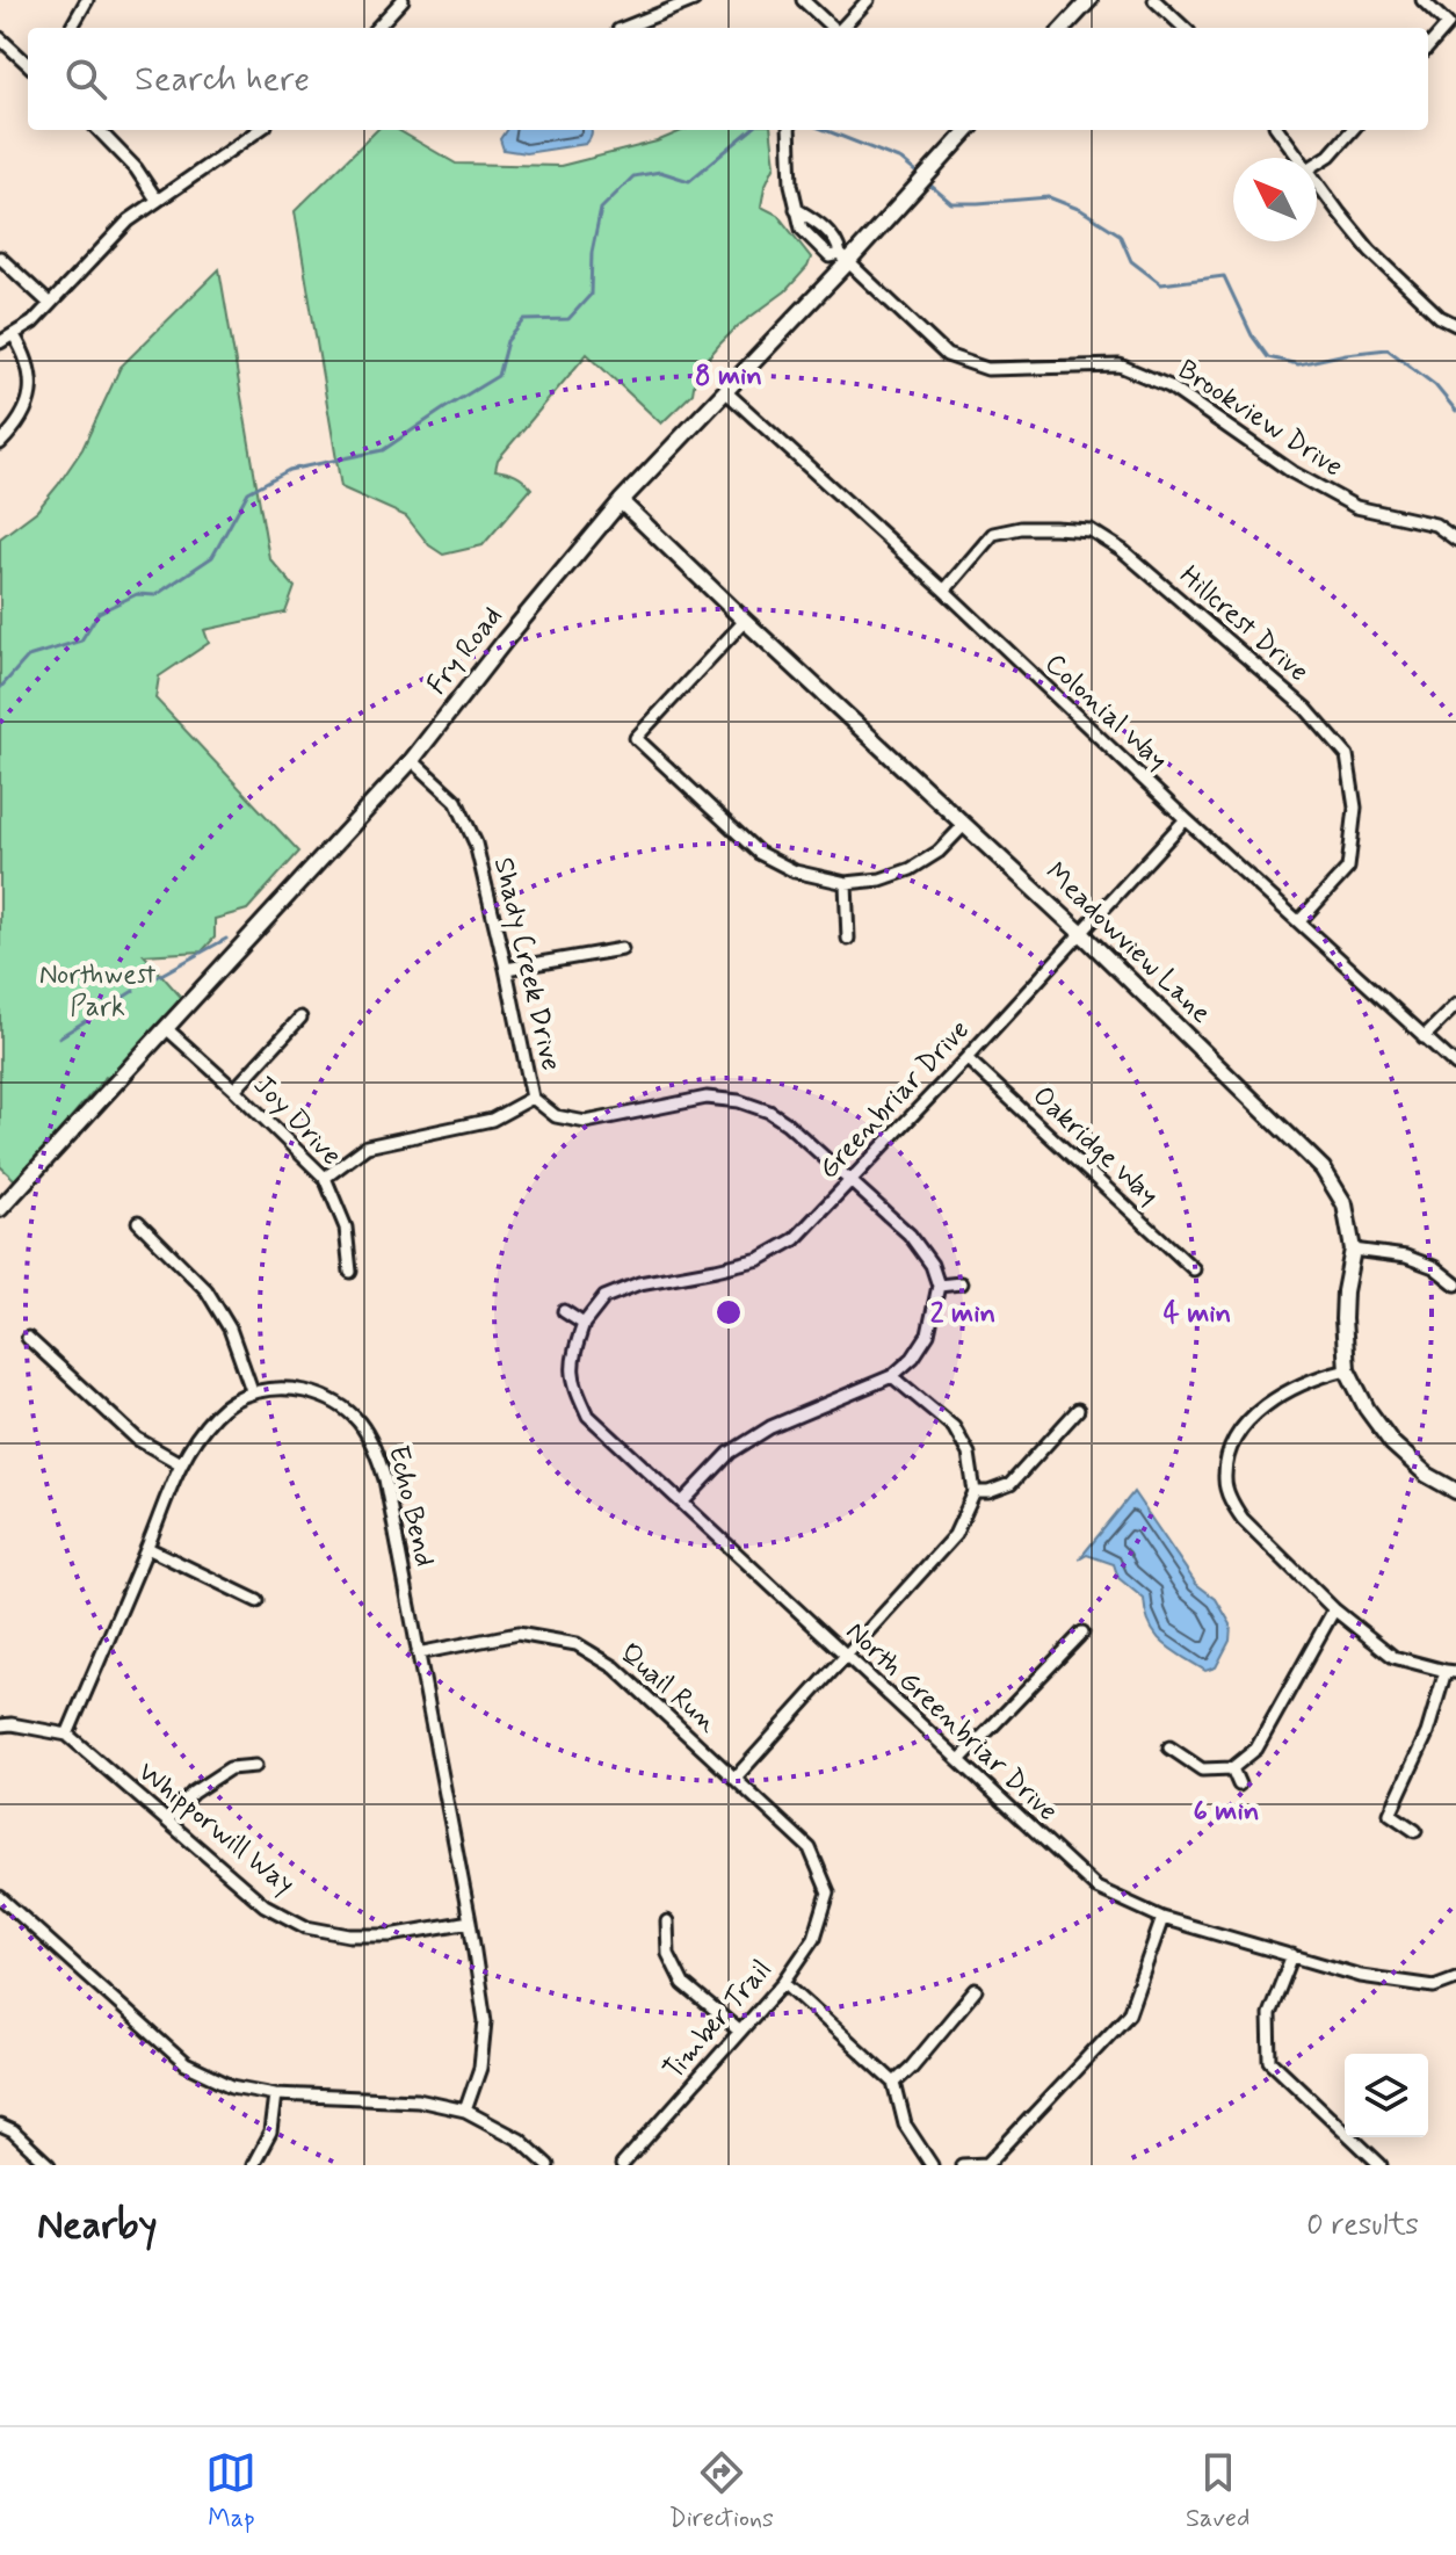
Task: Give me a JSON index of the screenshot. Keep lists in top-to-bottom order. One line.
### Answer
{"streets":{"street":["Brookview Drive","Hillcrest Drive","Fry Road","Colonial Way","Meadowview Lane","Shady Creek Drive","Greenbriar Drive","Joy Drive","Oakridge Way","Echo Bend","Quail Run","North Greenbriar Drive","Whipporwill Way","Timber Trail"]},"crossings":[["Brookview Drive","Fry Road"],["Hillcrest Drive","Colonial Way"],["Fry Road","Colonial Way"],["Fry Road","Meadowview Lane"],["Fry Road","Shady Creek Drive"],["Fry Road","Joy Drive"],["Colonial Way","Greenbriar Drive"],["Meadowview Lane","Greenbriar Drive"],["Shady Creek Drive","Greenbriar Drive"],["Greenbriar Drive","Oakridge Way"],["Greenbriar Drive","North Greenbriar Drive"],["Echo Bend","Quail Run"],["Echo Bend","Whipporwill Way"],["Quail Run","Timber Trail"]],"parks":["Northwest Park"],"north":"top left","page":{"search":"Search here","heading":["Nearby","0 results"],"nav":["Map","Directions","Saved"]},"rings":["8 min","2 min","4 min","6 min"]}
